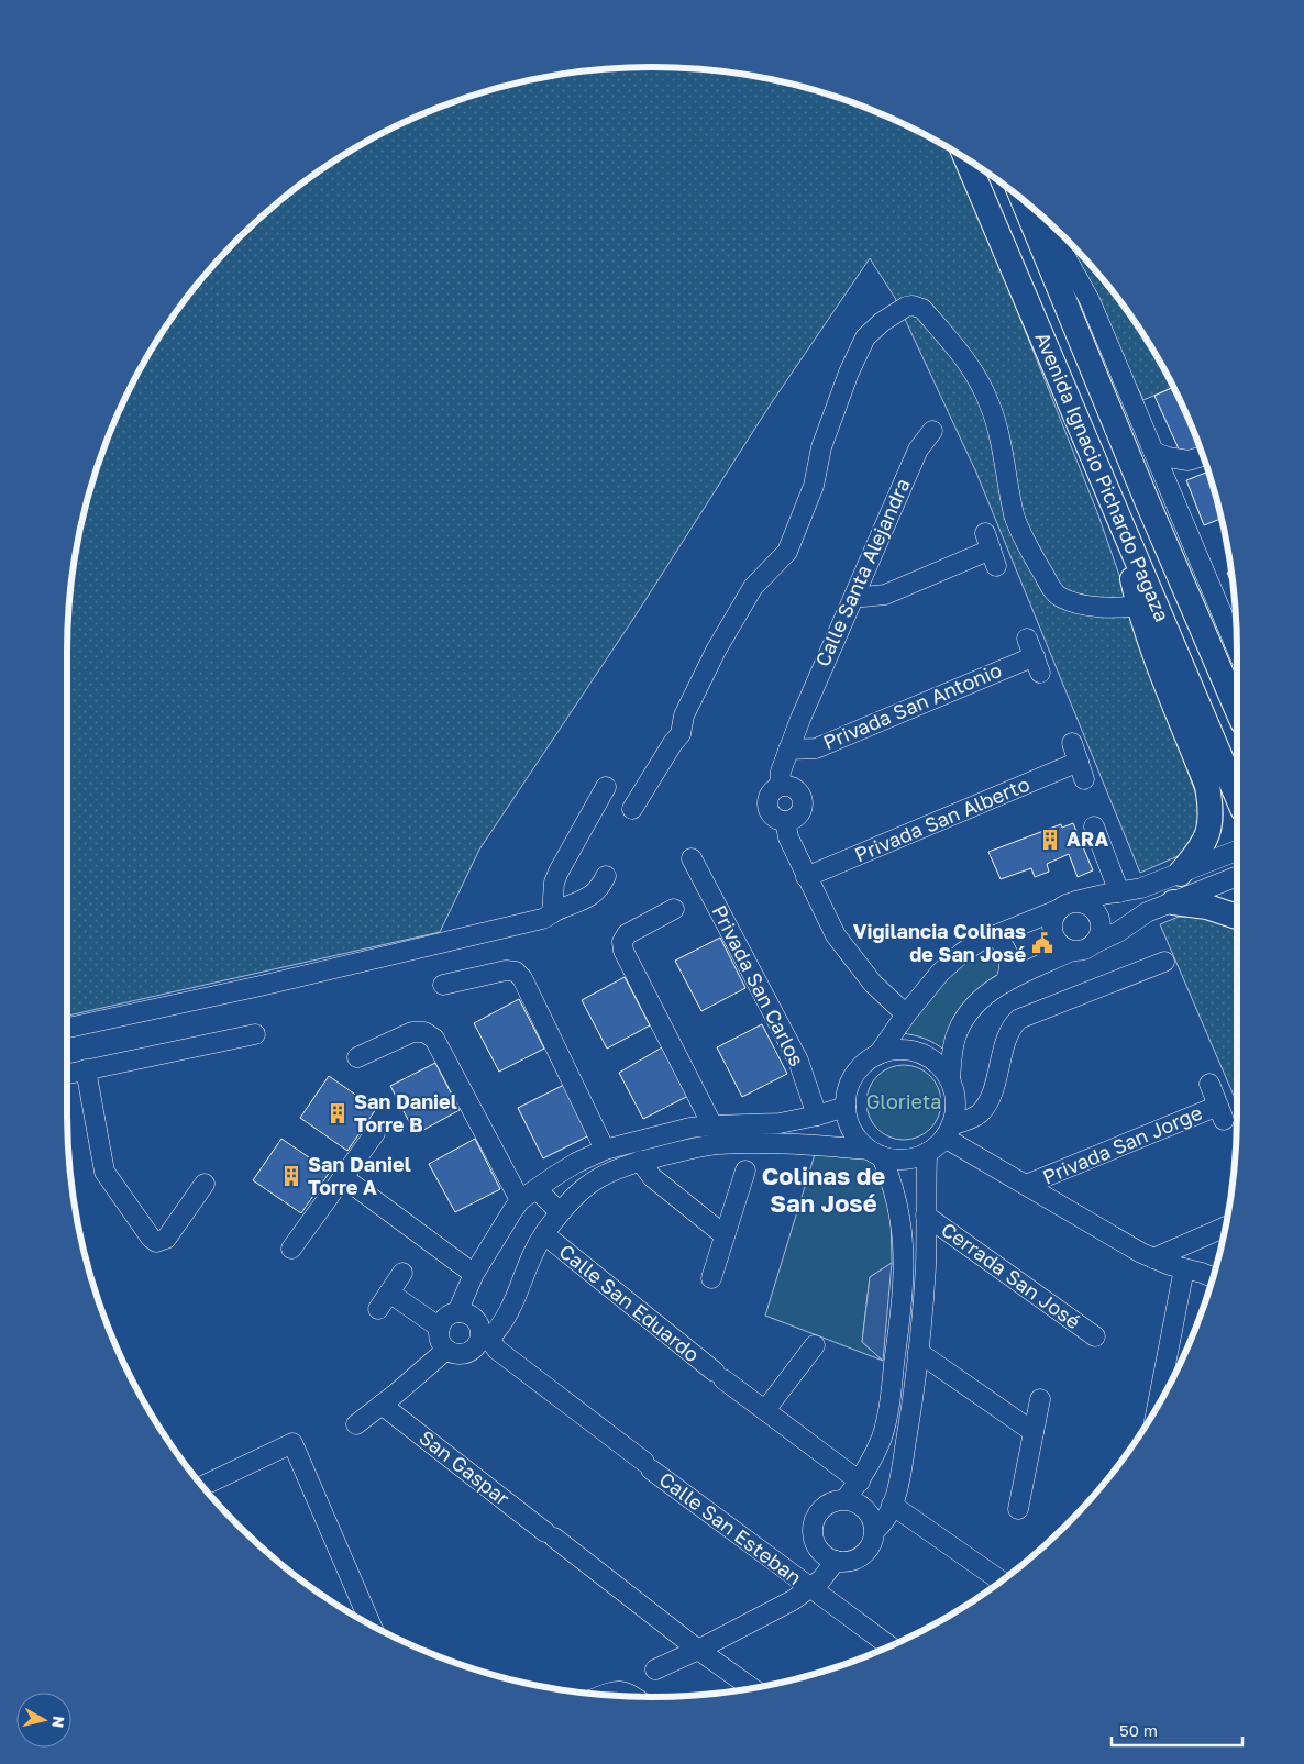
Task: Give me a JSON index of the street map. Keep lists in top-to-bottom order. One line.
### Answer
{"streets":{"main road":["Avenida Ignacio Pichardo Pagaza"],"street":["Calle Santa Alejandra","Privada San Antonio","Privada San Alberto","Privada San Carlos","Privada San Jorge","Cerrada San José","Calle San Eduardo","San Gaspar","Calle San Esteban"]},"crossings":[["Calle Santa Alejandra","Privada San Antonio"]],"districts":["Colinas de San José"],"parks":["Glorieta"],"places":{"building":["ARA","San Daniel Torre B","San Daniel Torre A"],"public building":["Vigilancia Colinas de San José"]},"scale_bar":"50 m","north":"right"}
